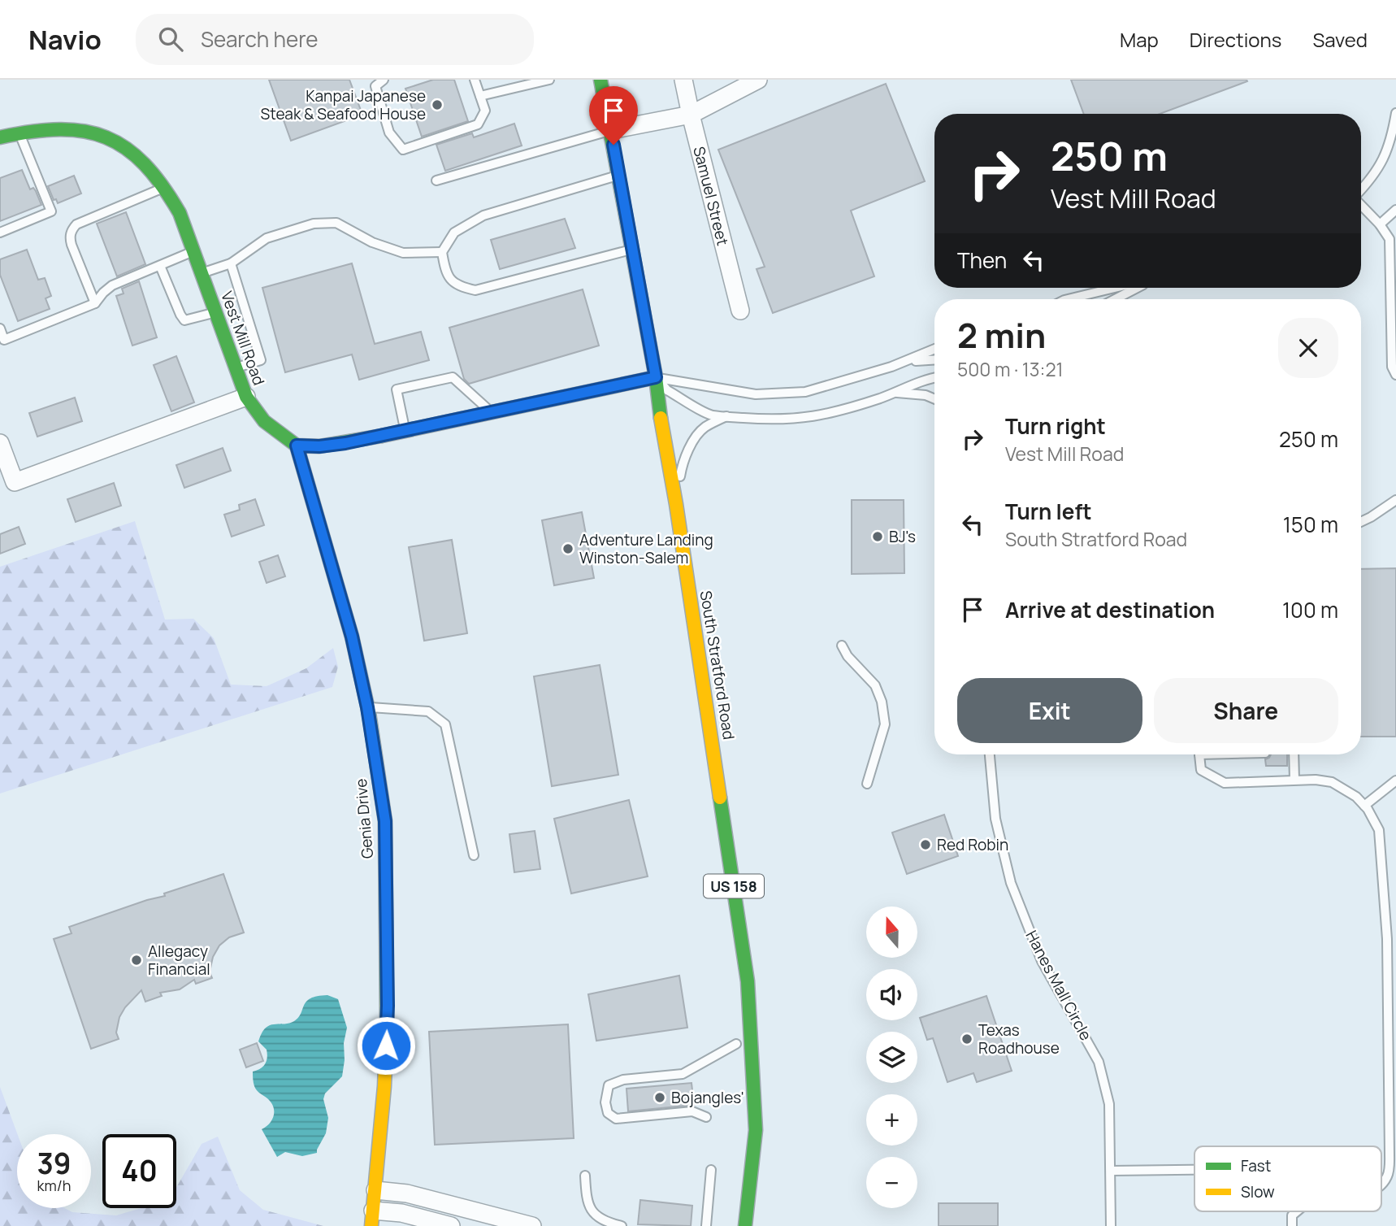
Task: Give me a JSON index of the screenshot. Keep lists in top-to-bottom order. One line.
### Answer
{"streets":{"street":["Samuel Street","Vest Mill Road","South Stratford Road","Genia Drive","US 158"],"lane":["Hanes Mall Circle"]},"crossings":[["Vest Mill Road","Genia Drive"]],"places":["Kanpai Japanese Steak & Seafood House","BJ's","Adventure Landing Winston-Salem","Red Robin","Allegacy Financial","Texas Roadhouse","Bojangles'"],"legend":["Fast","Slow"],"north":"top","page":{"header":"Navio","search":"Search here","nav":["Map","Directions","Saved"],"turn":["250 m","Vest Mill Road"],"then":"Then","heading":["2 min","500 m · 13:21"],"list":[{"name":"Turn right","note":"Vest Mill Road","value":"250 m"},{"name":"Turn left","note":"South Stratford Road","value":"150 m"},{"name":"Arrive at destination","value":"100 m"}],"buttons":["Exit","Share"],"map_buttons":["+","−"],"speed":"39 km/h","limit":"40"}}
